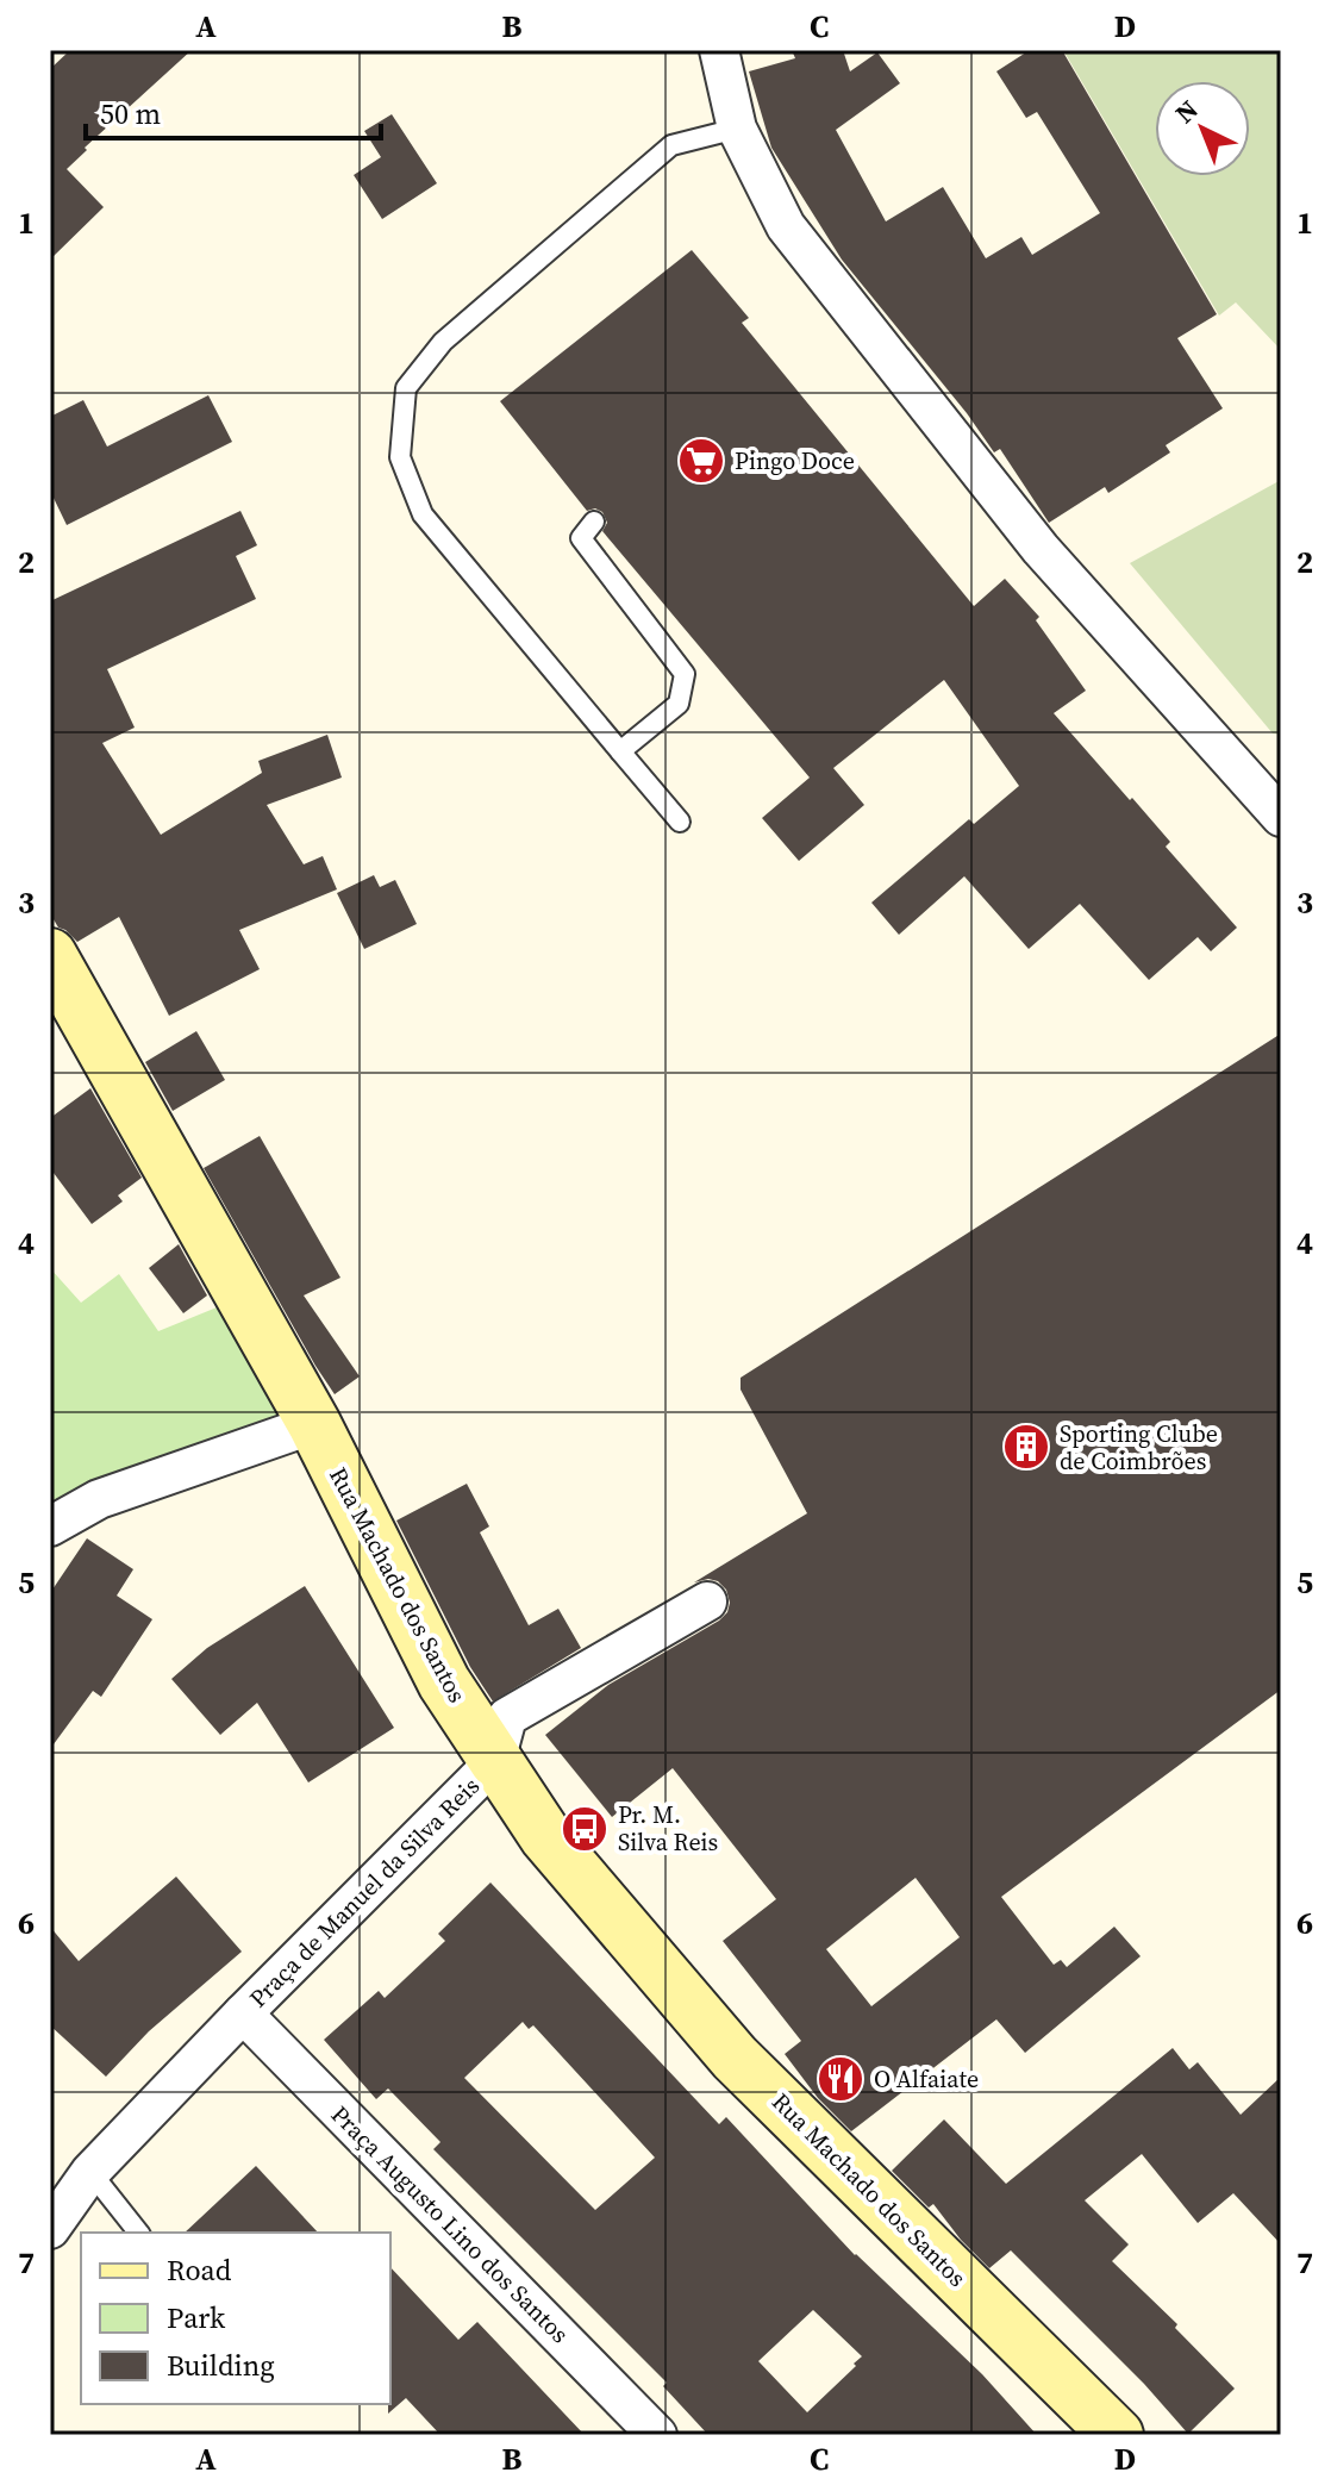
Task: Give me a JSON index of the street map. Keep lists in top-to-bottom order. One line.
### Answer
{"streets":{"street":["Rua Machado dos Santos","Praça de Manuel da Silva Reis","Praça Augusto Lino dos Santos"]},"crossings":[["Rua Machado dos Santos","Praça de Manuel da Silva Reis"],["Praça de Manuel da Silva Reis","Praça Augusto Lino dos Santos"]],"places":{"supermarket":["Pingo Doce"],"building":["Sporting Clube de Coimbrões"],"bus stop":["Pr. M. Silva Reis"],"restaurant":["O Alfaiate"]},"legend":["Road","Park","Building"],"scale_bar":"50 m","north":"top left","grid":{"columns":["A","B","C","D"],"rows":["1","2","3","4","5","6","7"]}}
